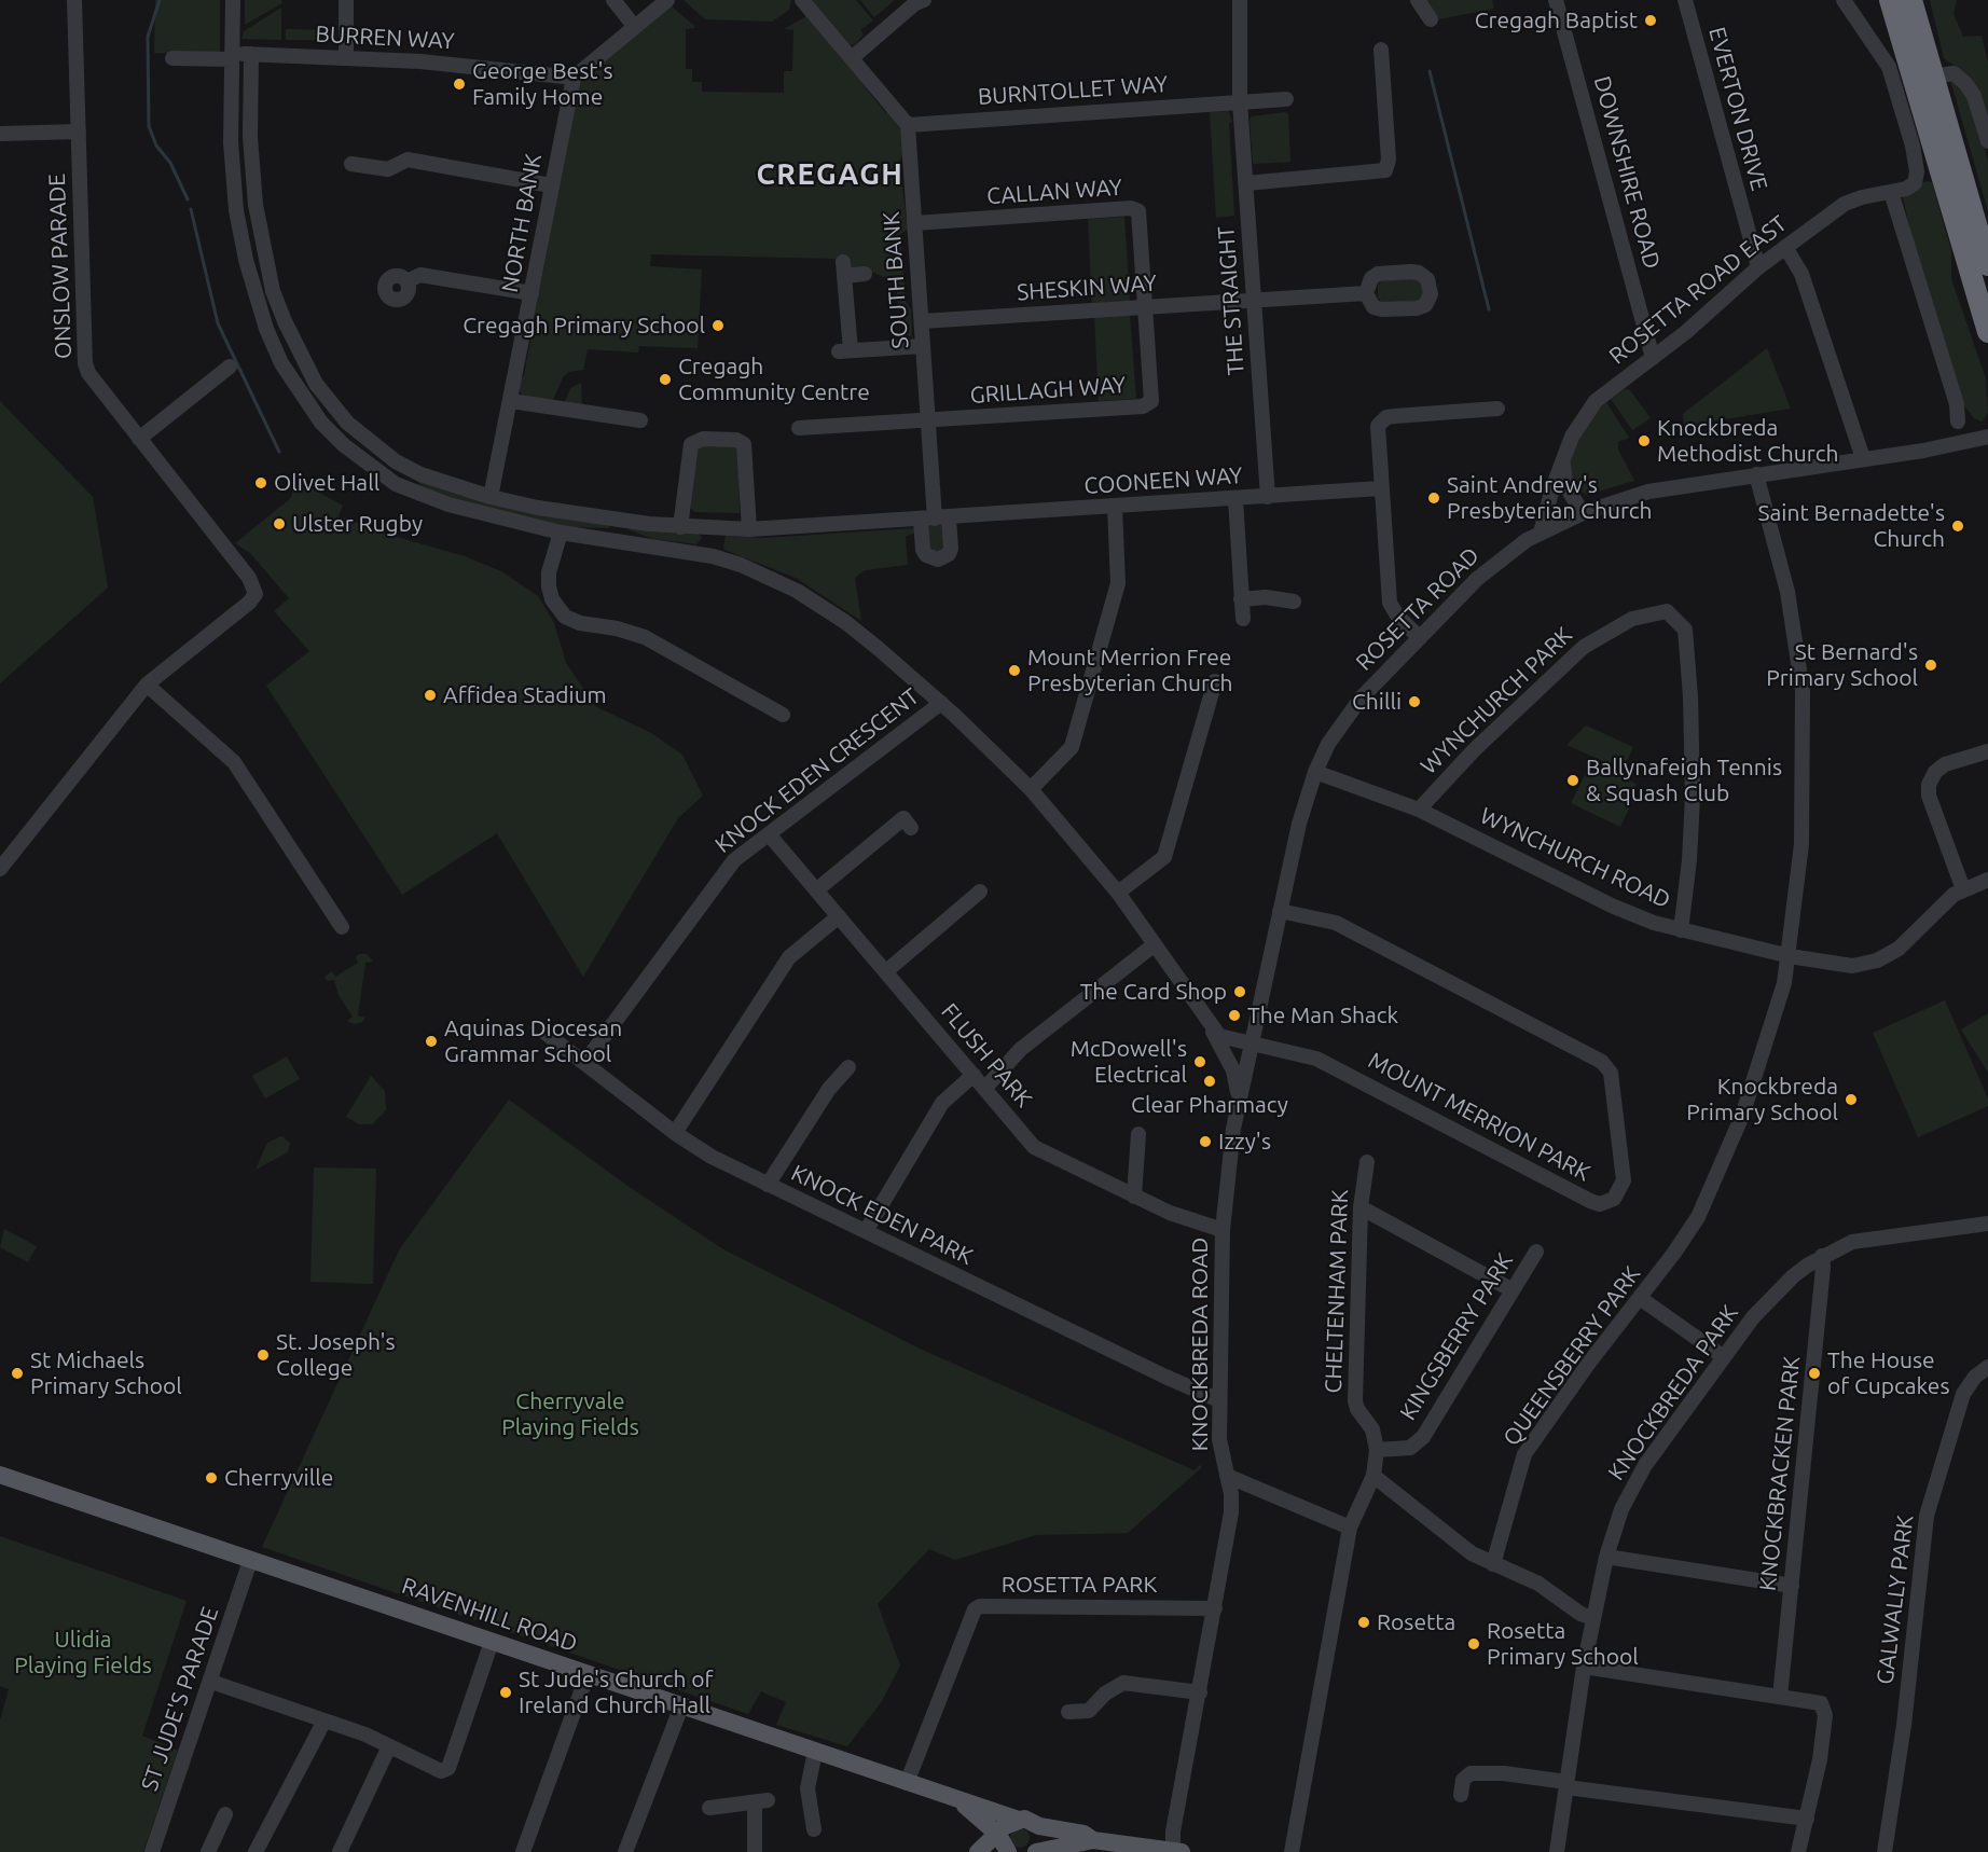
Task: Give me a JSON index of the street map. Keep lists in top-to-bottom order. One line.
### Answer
{"streets":{"main road":["RAVENHILL ROAD"],"street":["BURREN WAY","BURNTOLLET WAY","EVERTON DRIVE","DOWNSHIRE ROAD","CALLAN WAY","NORTH BANK","ONSLOW PARADE","SOUTH BANK","SHESKIN WAY","ROSETTA ROAD EAST","THE STRAIGHT","GRILLAGH WAY","COONEEN WAY","ROSETTA ROAD","WYNCHURCH PARK","KNOCK EDEN CRESCENT","WYNCHURCH ROAD","FLUSH PARK","MOUNT MERRION PARK","KNOCK EDEN PARK","CHELTENHAM PARK","KINGSBERRY PARK","KNOCKBREDA ROAD","QUEENSBERRY PARK","KNOCKBREDA PARK","KNOCKBRACKEN PARK","ROSETTA PARK","GALWALLY PARK","ST JUDE'S PARADE"]},"crossings":[["BURREN WAY","NORTH BANK"],["BURREN WAY","COONEEN WAY"],["BURNTOLLET WAY","SOUTH BANK"],["BURNTOLLET WAY","THE STRAIGHT"],["EVERTON DRIVE","ROSETTA ROAD EAST"],["DOWNSHIRE ROAD","ROSETTA ROAD EAST"],["CALLAN WAY","SOUTH BANK"],["CALLAN WAY","SHESKIN WAY"],["CALLAN WAY","GRILLAGH WAY"],["NORTH BANK","COONEEN WAY"],["SOUTH BANK","SHESKIN WAY"],["SOUTH BANK","GRILLAGH WAY"],["SOUTH BANK","COONEEN WAY"],["SHESKIN WAY","THE STRAIGHT"],["SHESKIN WAY","GRILLAGH WAY"],["ROSETTA ROAD EAST","ROSETTA ROAD"],["THE STRAIGHT","COONEEN WAY"],["ROSETTA ROAD","WYNCHURCH ROAD"],["ROSETTA ROAD","MOUNT MERRION PARK"],["ROSETTA ROAD","KNOCKBREDA ROAD"],["ROSETTA ROAD","QUEENSBERRY PARK"],["WYNCHURCH PARK","WYNCHURCH ROAD"],["KNOCK EDEN CRESCENT","FLUSH PARK"],["KNOCK EDEN CRESCENT","KNOCK EDEN PARK"],["WYNCHURCH ROAD","QUEENSBERRY PARK"],["FLUSH PARK","KNOCKBREDA ROAD"],["KNOCK EDEN PARK","KNOCKBREDA ROAD"],["CHELTENHAM PARK","KINGSBERRY PARK"],["CHELTENHAM PARK","KNOCKBREDA ROAD"],["KNOCKBREDA PARK","KNOCKBRACKEN PARK"],["ROSETTA PARK","RAVENHILL ROAD"],["RAVENHILL ROAD","ST JUDE'S PARADE"]],"districts":["CREGAGH"],"parks":["Cherryvale Playing Fields","Ulidia Playing Fields"],"places":["Cregagh Baptist","George Best's Family Home","Cregagh Primary School","Cregagh Community Centre","Knockbreda Methodist Church","Olivet Hall","Saint Andrew's Presbyterian Church","Ulster Rugby","Saint Bernadette's Church","St Bernard's Primary School","Mount Merrion Free Presbyterian Church","Affidea Stadium","Chilli","Ballynafeigh Tennis & Squash Club","The Card Shop","The Man Shack","Aquinas Diocesan Grammar School","McDowell's Electrical","Clear Pharmacy","Knockbreda Primary School","Izzy's","St. Joseph's College","St Michaels Primary School","The House of Cupcakes","Cherryville","Rosetta","Rosetta Primary School","St Jude's Church of Ireland Church Hall"]}
